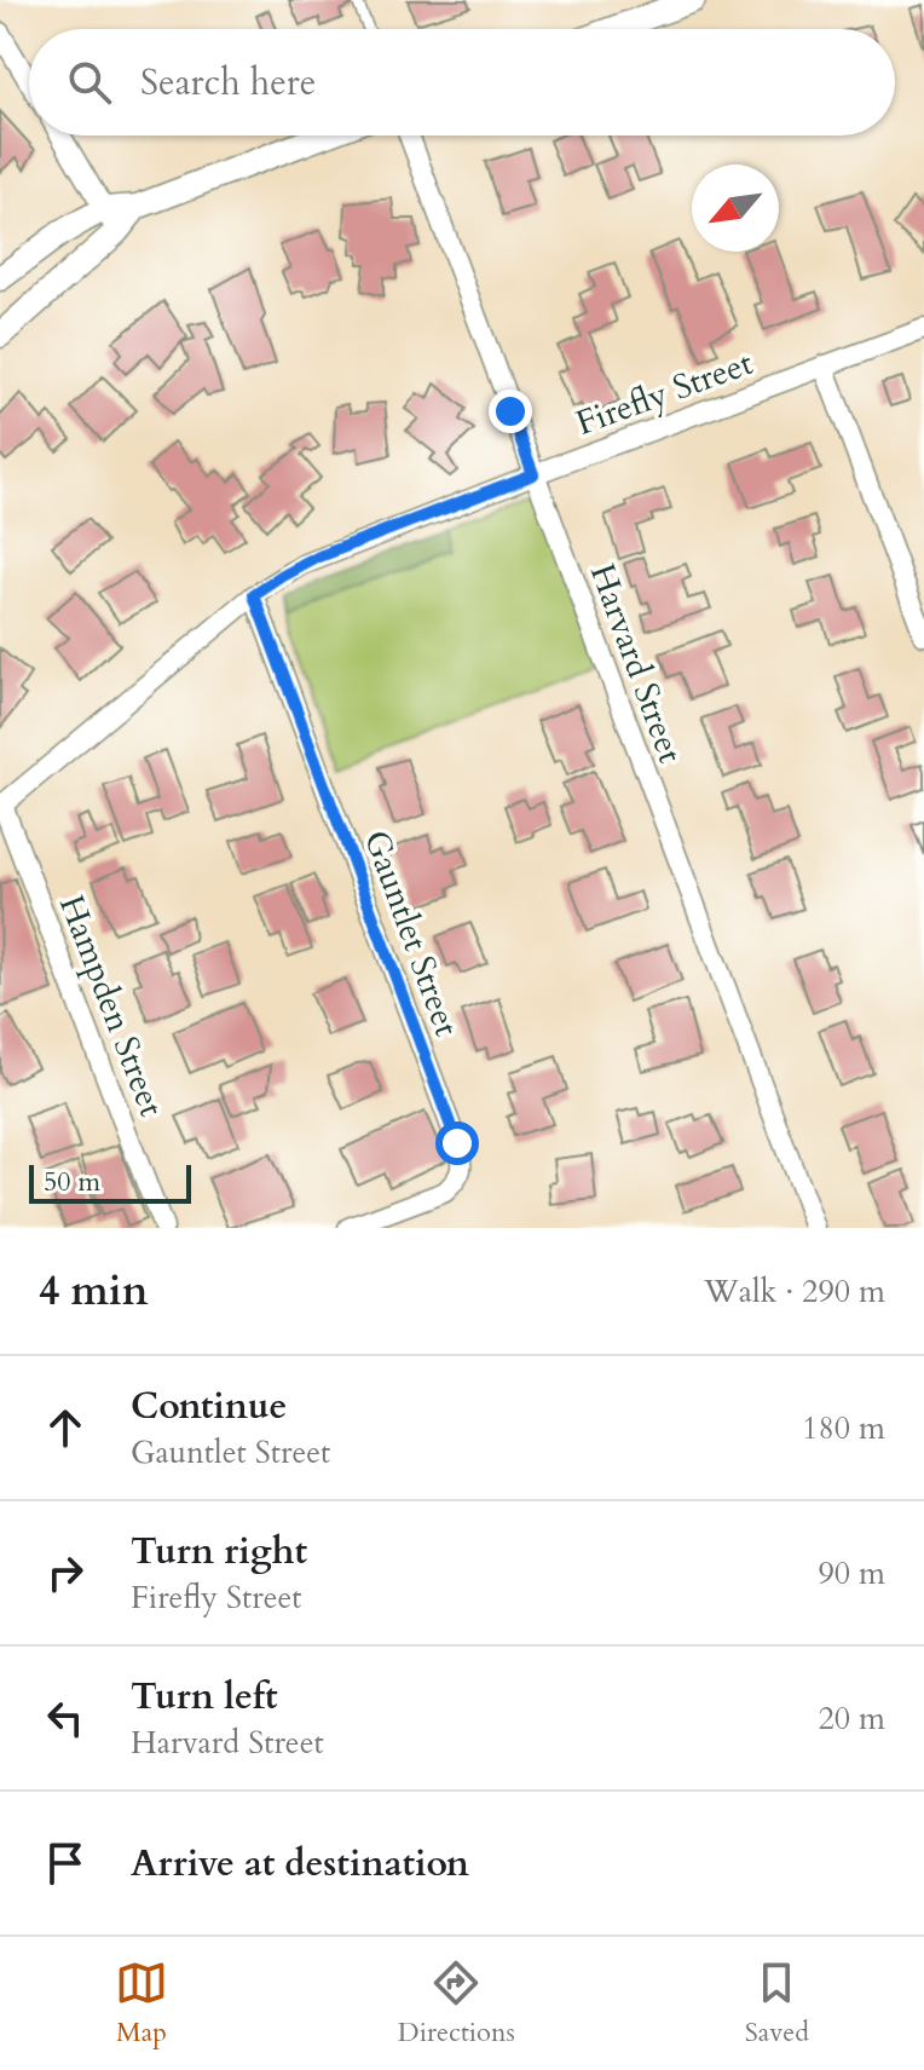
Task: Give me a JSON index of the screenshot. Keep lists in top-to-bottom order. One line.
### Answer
{"streets":{"street":["Firefly Street","Harvard Street","Gauntlet Street","Hampden Street"]},"crossings":[["Firefly Street","Harvard Street"],["Firefly Street","Gauntlet Street"],["Firefly Street","Hampden Street"]],"scale_bar":"50 m","north":"bottom left","page":{"search":"Search here","scale":"50 m","heading":["4 min","Walk · 290 m"],"list":[["Continue","Gauntlet Street","180 m"],["Turn right","Firefly Street","90 m"],["Turn left","Harvard Street","20 m"],"Arrive at destination"],"nav":["Map","Directions","Saved"]}}
